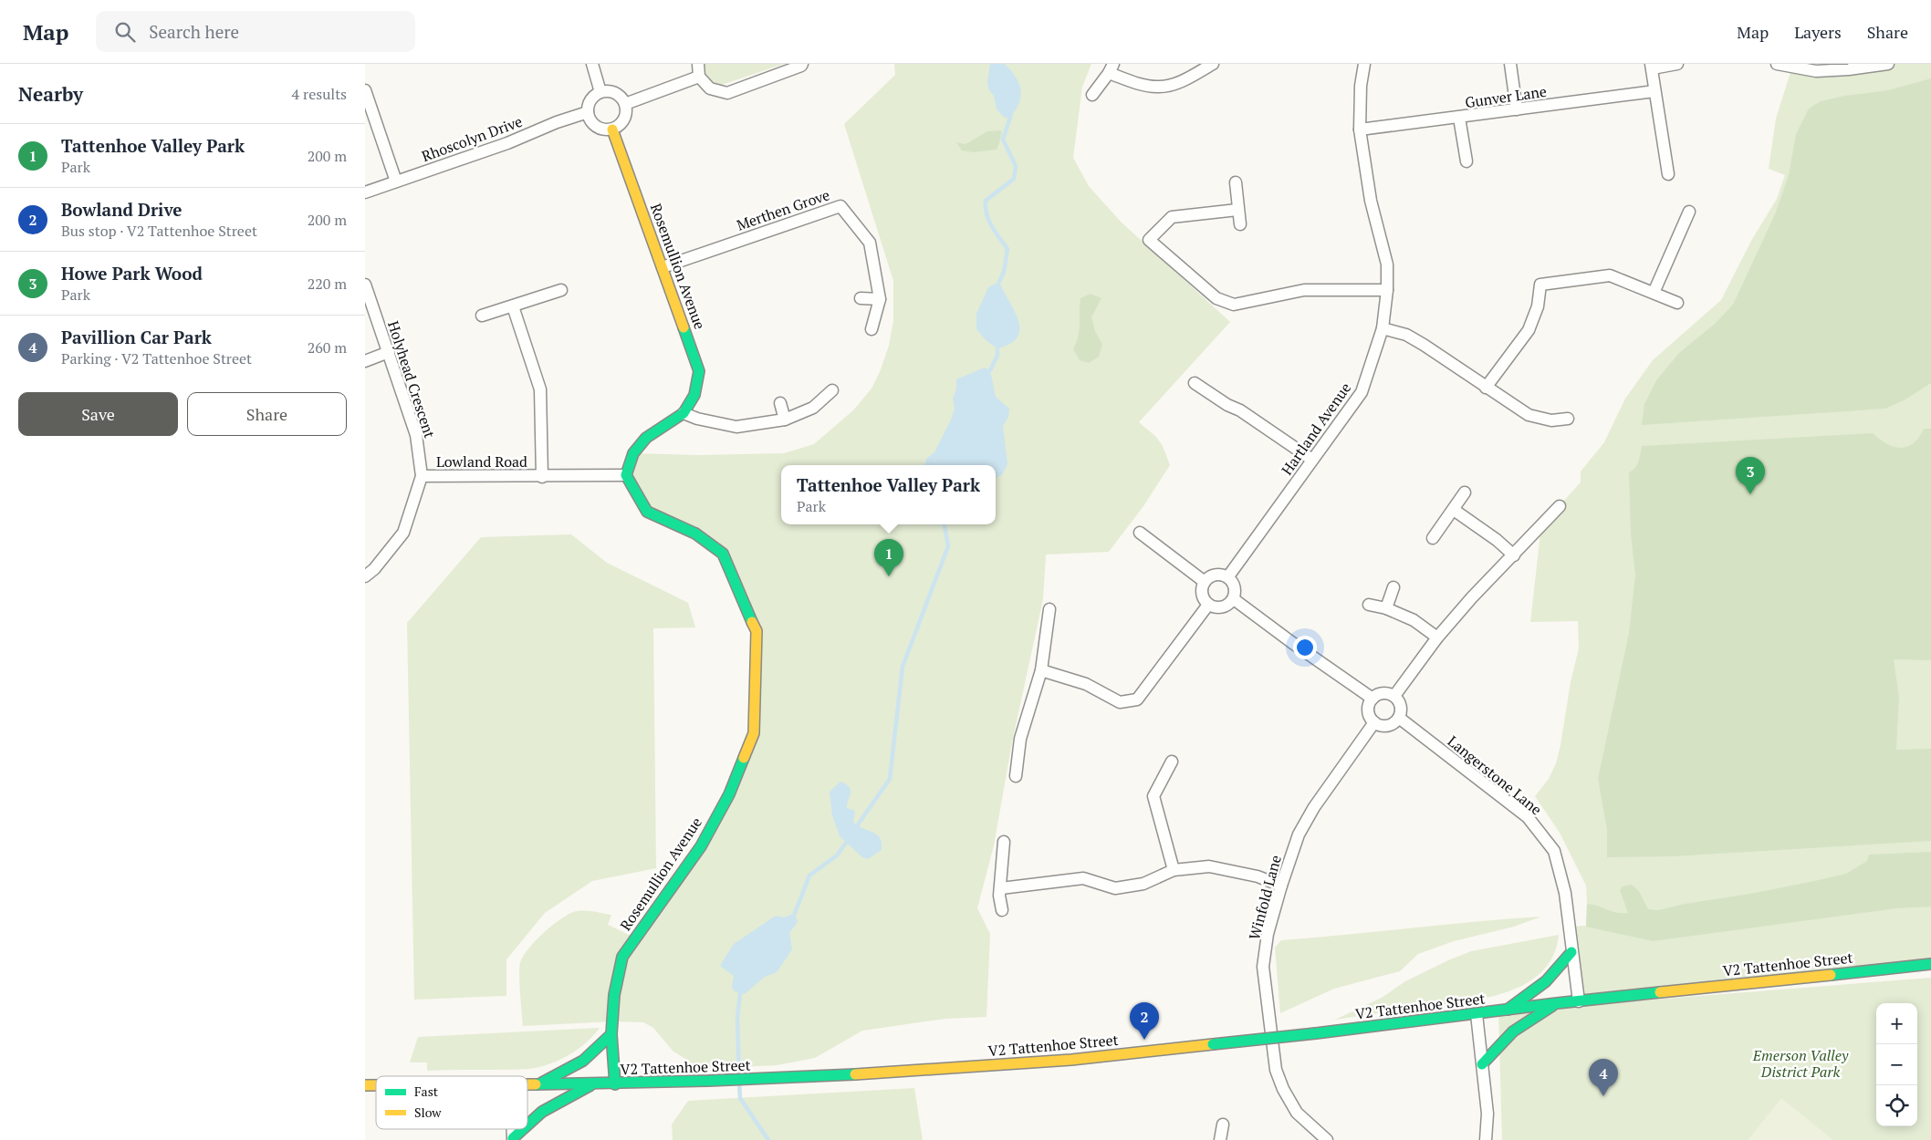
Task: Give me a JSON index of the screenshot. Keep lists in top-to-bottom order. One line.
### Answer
{"streets":{"street":["Gunver Lane","Rhoscolyn Drive","Merthen Grove","Rosemullion Avenue","Holyhead Crescent","Hartland Avenue","Lowland Road","Langerstone Lane","Winfold Lane","V2 Tattenhoe Street"]},"crossings":[["Gunver Lane","Hartland Avenue"],["Rhoscolyn Drive","Rosemullion Avenue"],["Merthen Grove","Rosemullion Avenue"],["Rosemullion Avenue","Lowland Road"],["Rosemullion Avenue","V2 Tattenhoe Street"],["Holyhead Crescent","Lowland Road"],["Langerstone Lane","Winfold Lane"],["Langerstone Lane","V2 Tattenhoe Street"]],"parks":["Emerson Valley District Park"],"legend":["Fast","Slow"],"page":{"header":"Map","search":"Search here","nav":["Map","Layers","Share"],"heading":["Nearby","4 results"],"list":[{"mark":"1","name":"Tattenhoe Valley Park","note":"Park","value":"200 m"},{"mark":"2","name":"Bowland Drive","note":"Bus stop · V2 Tattenhoe Street","value":"200 m"},{"mark":"3","name":"Howe Park Wood","note":"Park","value":"220 m"},{"mark":"4","name":"Pavillion Car Park","note":"Parking · V2 Tattenhoe Street","value":"260 m"}],"buttons":["Save","Share"],"pins":["3","1","2","4"],"popup":["Tattenhoe Valley Park","Park"],"map_buttons":["+","−"]}}
